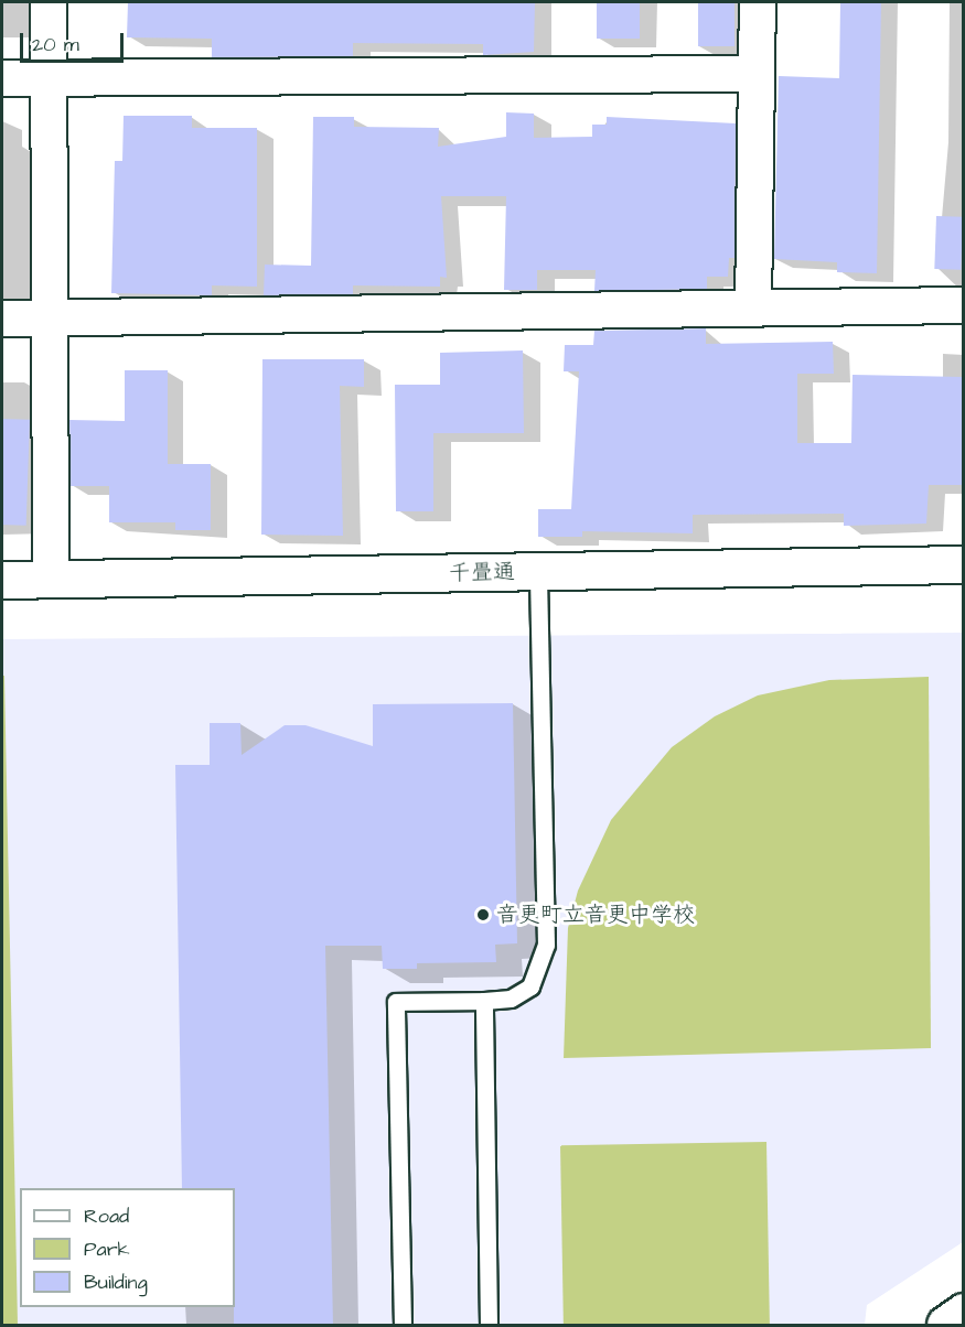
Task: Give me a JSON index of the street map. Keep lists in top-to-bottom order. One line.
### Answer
{"streets":{"street":["千畳通"]},"places":["音更町立音更中学校"],"legend":["Road","Park","Building"],"scale_bar":"20 m"}
